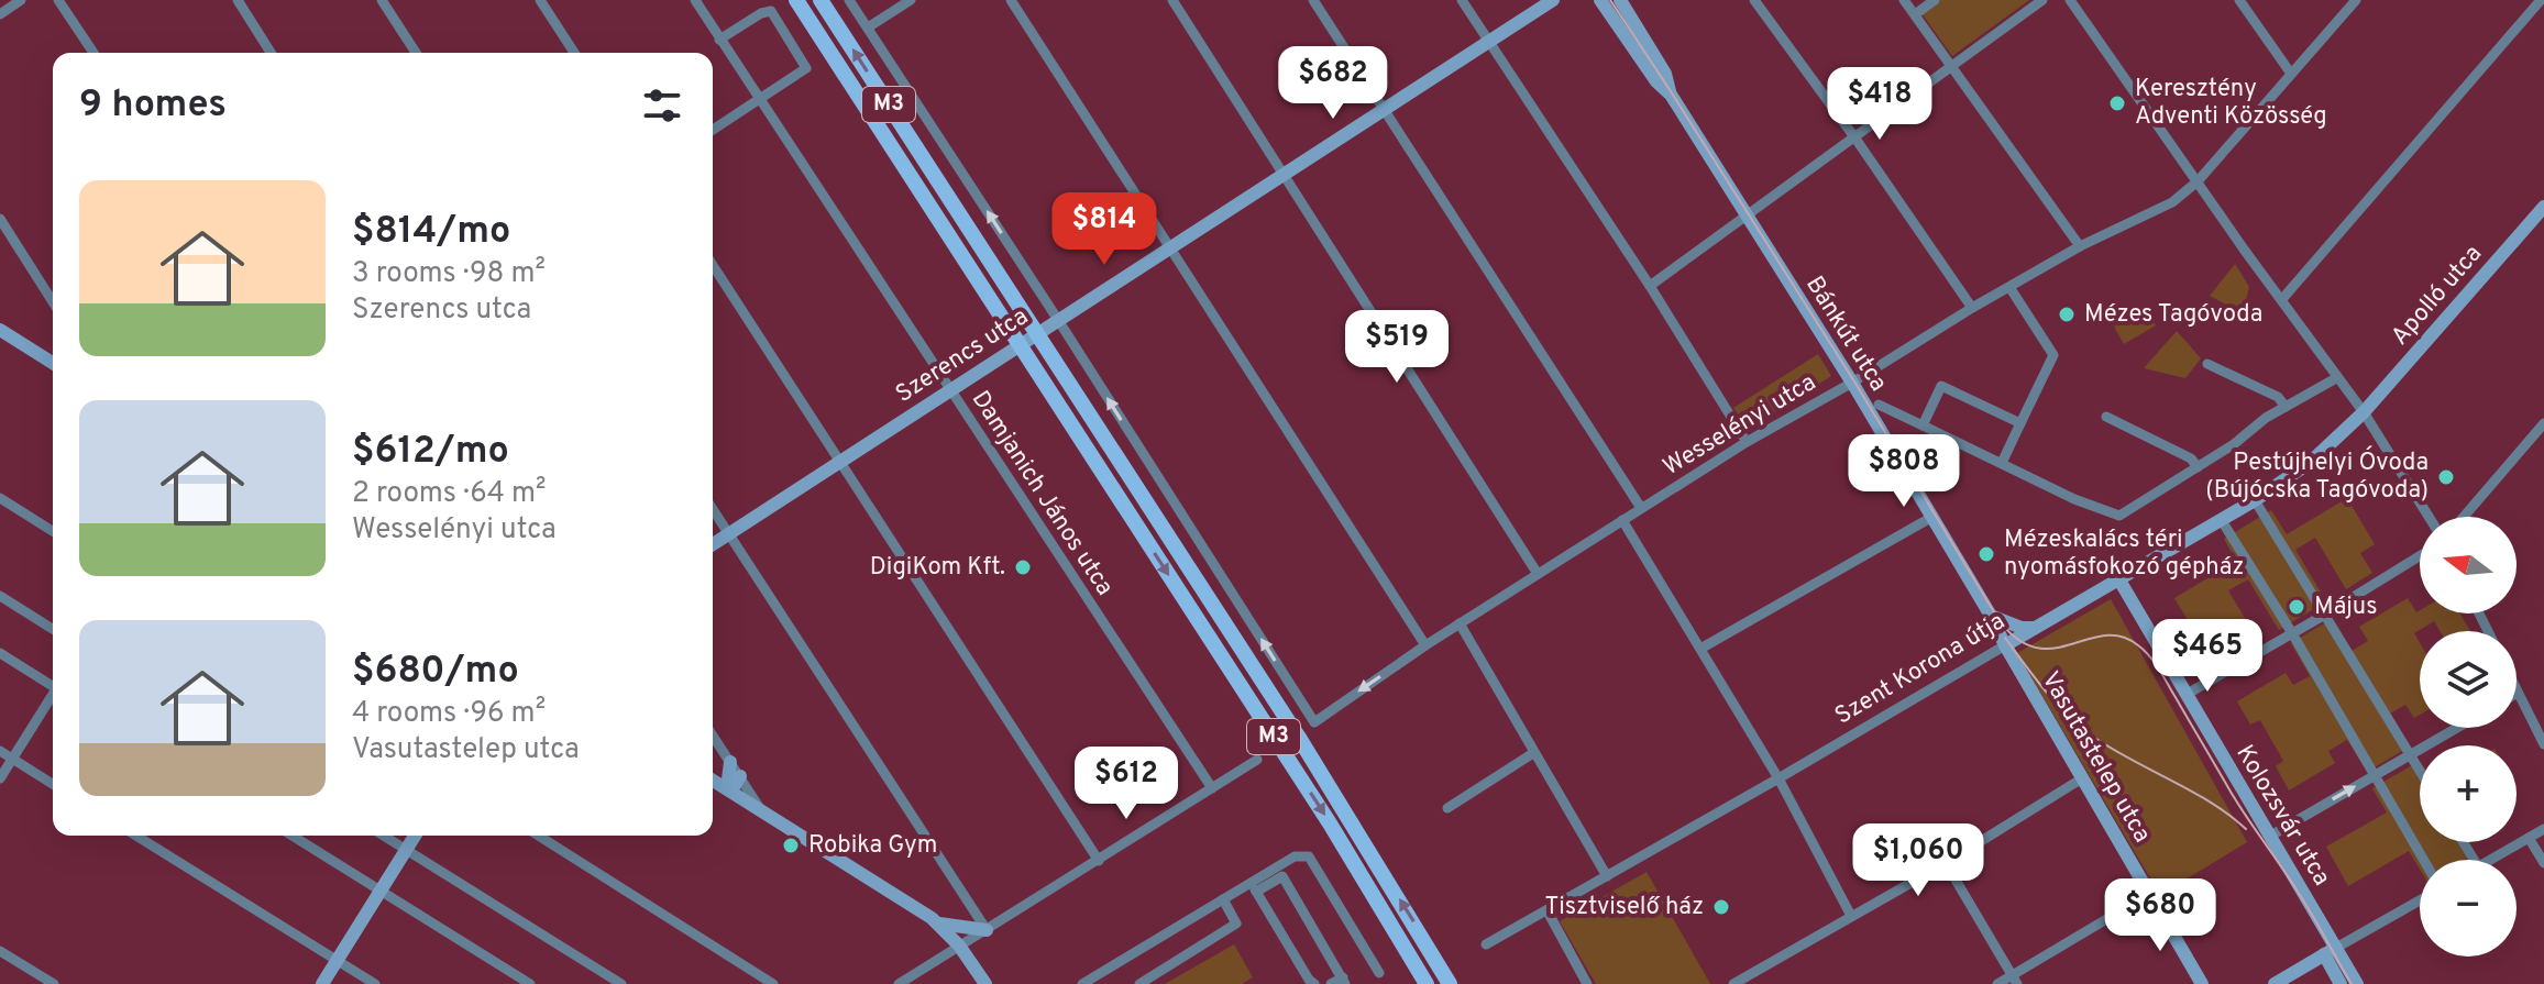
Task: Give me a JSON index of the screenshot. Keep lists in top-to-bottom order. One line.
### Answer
{"streets":{"main road":["M3"],"street":["Apolló utca","Bánkút utca","Szerencs utca","Wesselényi utca","Damjanich János utca","Szent Korona útja","Vasutastelep utca","Kolozsvár utca"]},"crossings":[["M3","Szerencs utca"],["Apolló utca","Szent Korona útja"],["Bánkút utca","Wesselényi utca"],["Bánkút utca","Szent Korona útja"],["Bánkút utca","Vasutastelep utca"],["Szerencs utca","Wesselényi utca"],["Szerencs utca","Damjanich János utca"],["Szent Korona útja","Vasutastelep utca"],["Szent Korona útja","Kolozsvár utca"]],"places":["Keresztény Adventi Közösség","Mézes Tagóvoda","Pestújhelyi Óvoda (Bújócska Tagóvoda)","Mézeskalács téri nyomásfokozó gépház","DigiKom Kft.","Május","Robika Gym","Tisztviselő ház"],"north":"left","page":{"price":["$682","$418","$814","$519","$808","$465","$612","$1,060","$680"],"heading":"9 homes","list":[{"name":"$814/mo","note":"3 rooms · 98 m² · Szerencs utca"},{"name":"$612/mo","note":"2 rooms · 64 m² · Wesselényi utca"},{"name":"$680/mo","note":"4 rooms · 96 m² · Vasutastelep utca"}],"map_buttons":["+","−"]}}
